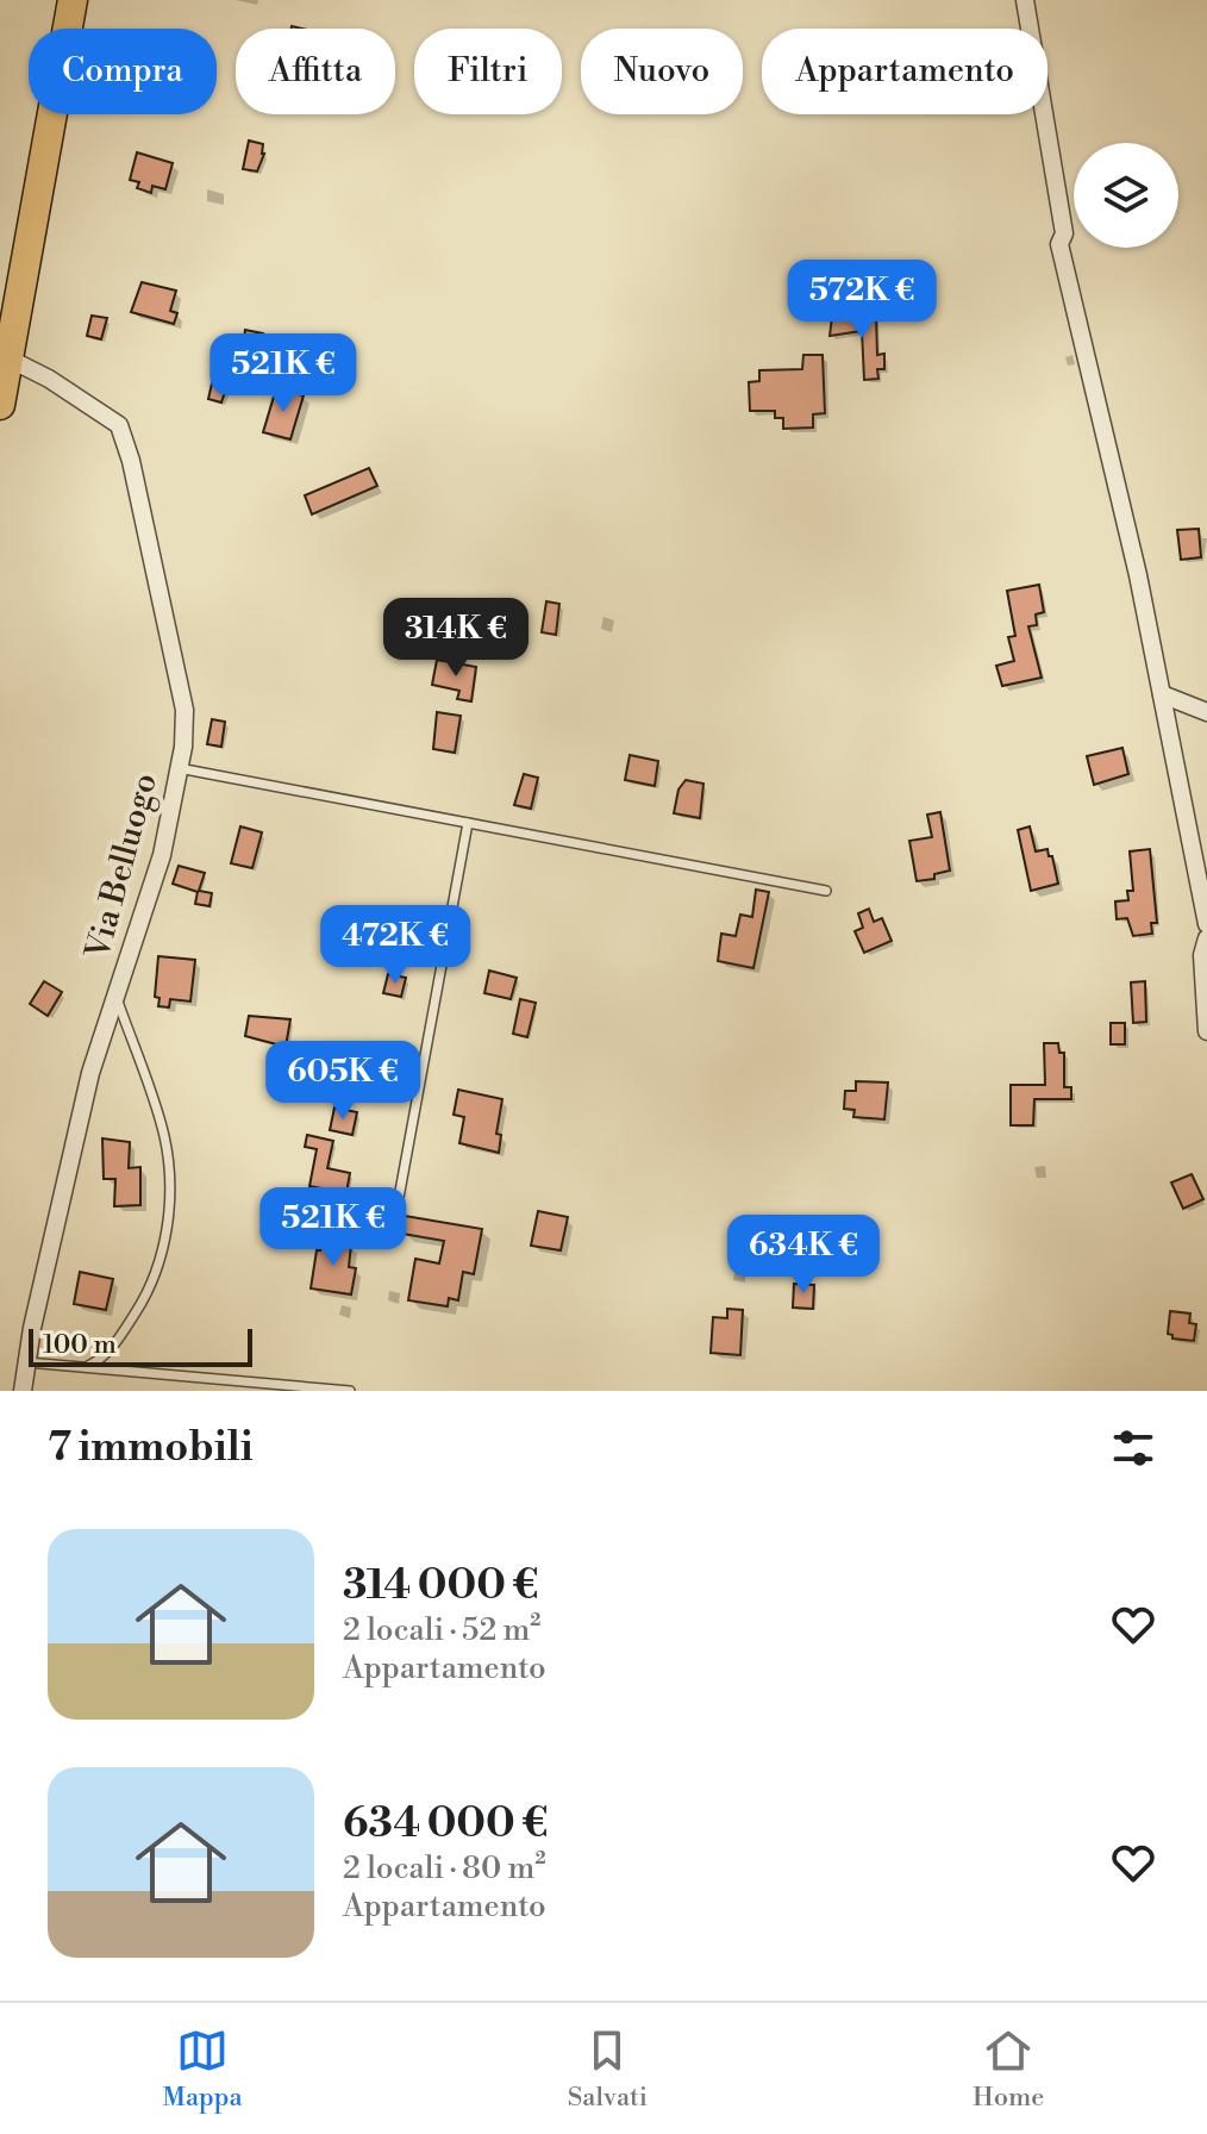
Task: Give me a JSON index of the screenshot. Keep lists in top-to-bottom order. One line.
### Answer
{"streets":{"street":["Via Belluogo"]},"scale_bar":"100 m","page":{"chip":["Compra","Affitta","Filtri","Nuovo","Appartamento"],"price":["572K €","521K €","314K €","472K €","605K €","521K €","634K €"],"scale":"100 m","heading":"7 immobili","list":[{"name":"314 000 €","note":"2 locali · 52 m² · Appartamento"},{"name":"634 000 €","note":"2 locali · 80 m² · Appartamento"}],"tabs":["Mappa","Salvati","Home"]}}
